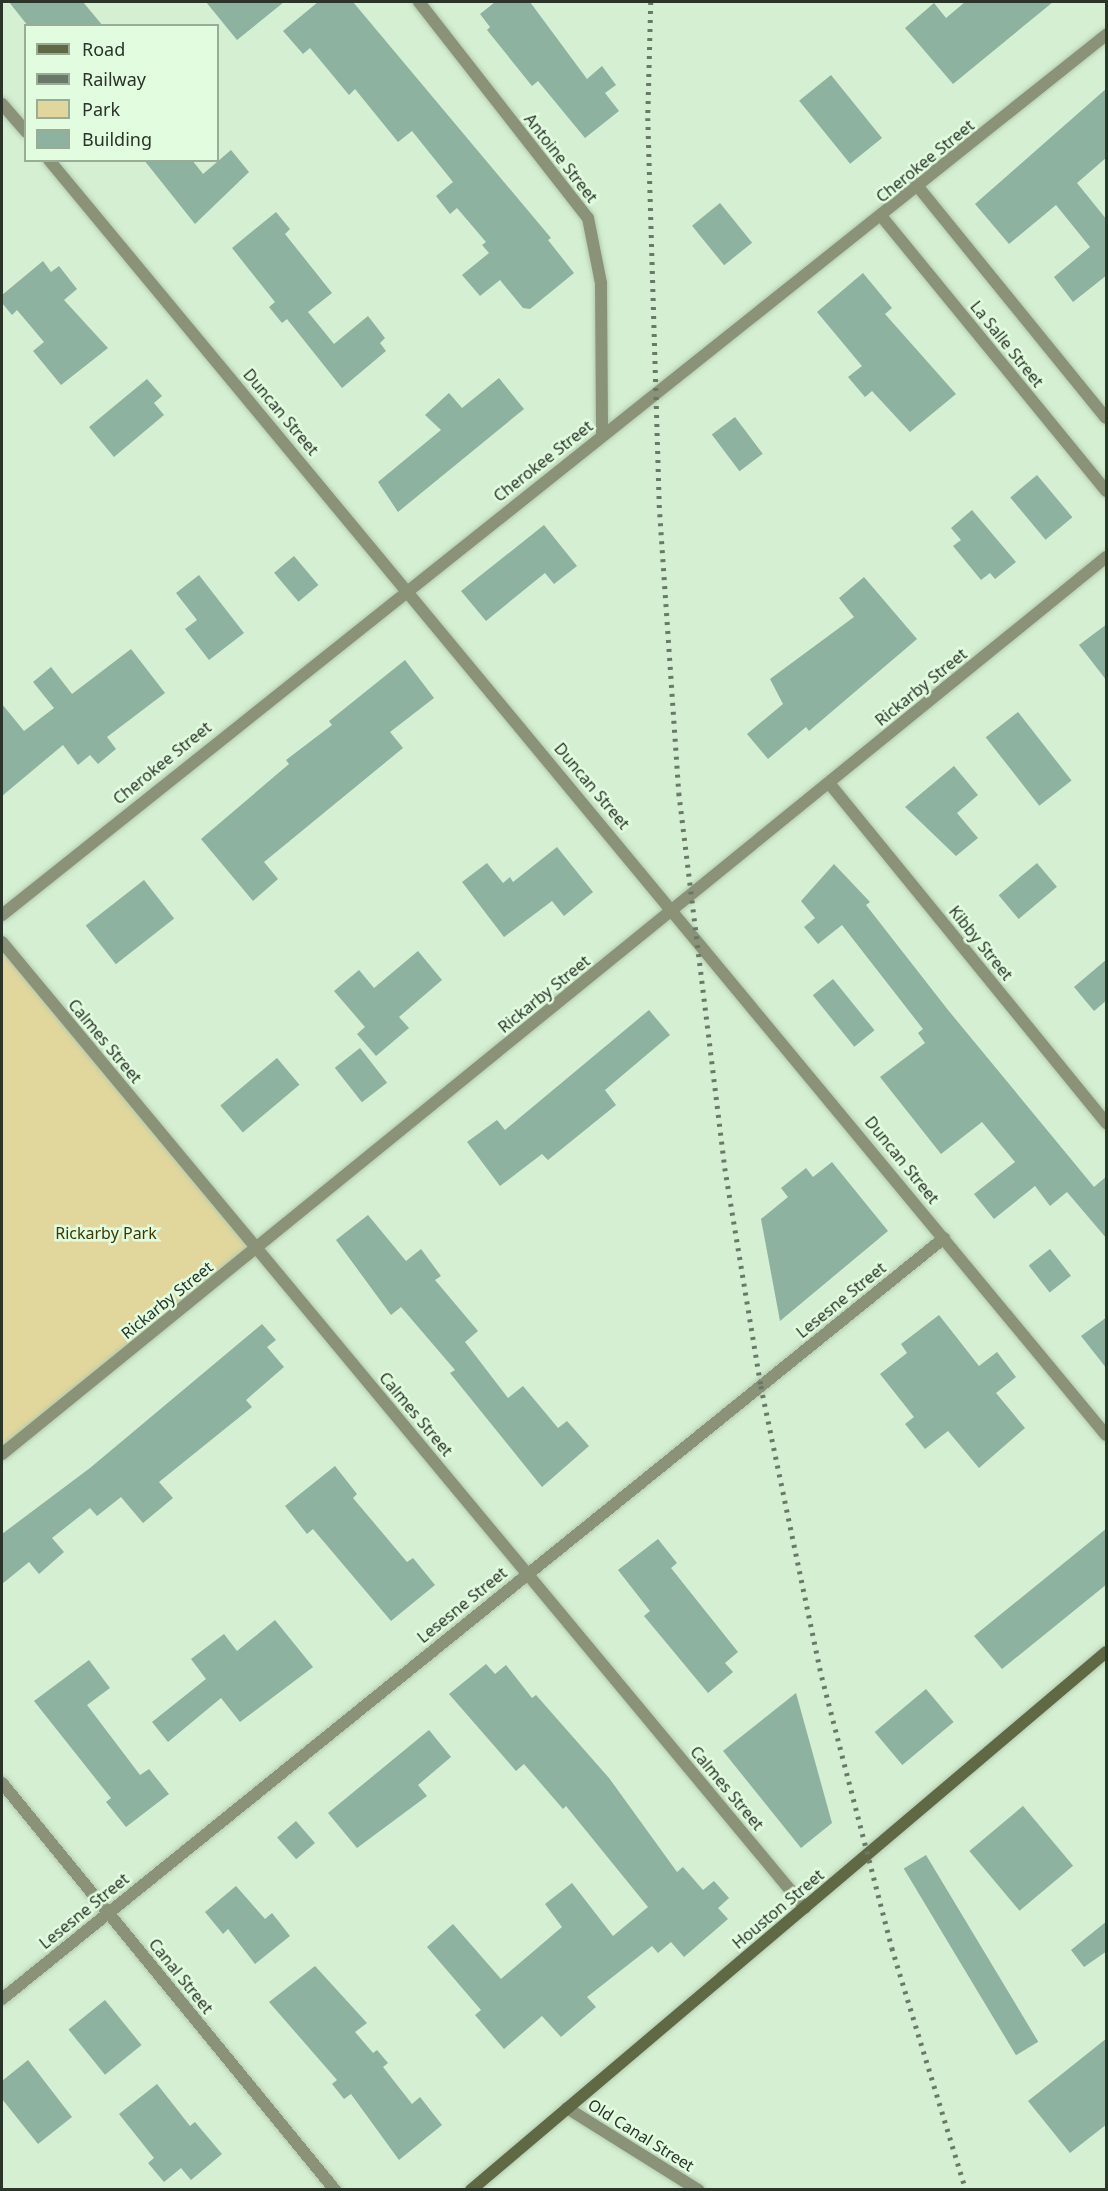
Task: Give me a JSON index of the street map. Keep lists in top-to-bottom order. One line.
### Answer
{"streets":{"street":["Antoine Street","Cherokee Street","La Salle Street","Duncan Street","Rickarby Street","Kibby Street","Calmes Street","Lesesne Street","Houston Street","Canal Street","Old Canal Street"]},"crossings":[["Antoine Street","Cherokee Street"],["Cherokee Street","La Salle Street"],["Cherokee Street","Duncan Street"],["Duncan Street","Rickarby Street"],["Duncan Street","Lesesne Street"],["Rickarby Street","Kibby Street"],["Rickarby Street","Calmes Street"],["Calmes Street","Lesesne Street"],["Calmes Street","Houston Street"],["Lesesne Street","Canal Street"],["Houston Street","Old Canal Street"]],"parks":["Rickarby Park"],"legend":["Road","Railway","Park","Building"]}
